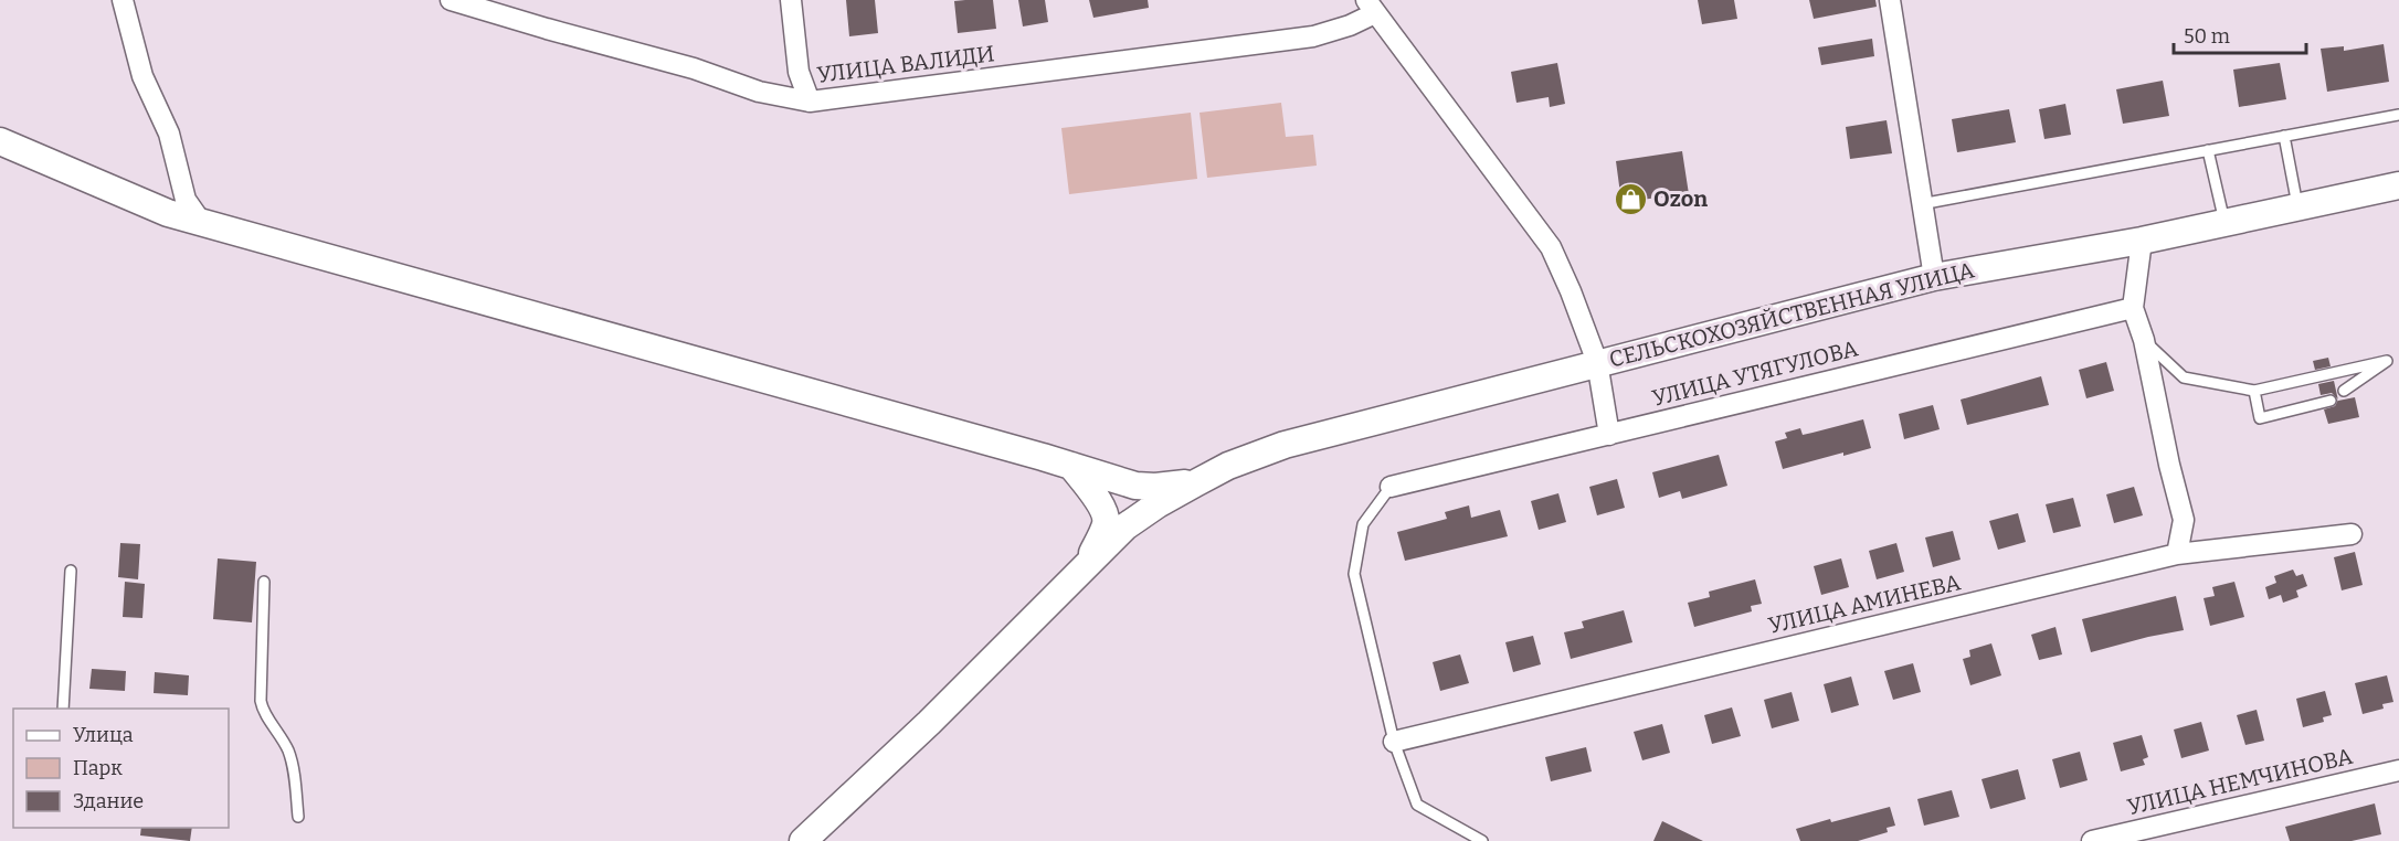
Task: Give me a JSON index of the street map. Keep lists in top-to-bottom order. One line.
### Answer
{"streets":{"main road":["СЕЛЬСКОХОЗЯЙСТВЕННАЯ УЛИЦА"],"street":["УЛИЦА ВАЛИДИ","УЛИЦА УТЯГУЛОВА","УЛИЦА АМИНЕВА","УЛИЦА НЕМЧИНОВА"]},"places":{"shop":["Ozon"]},"legend":["Улица","Парк","Здание"],"scale_bar":"50 m"}
